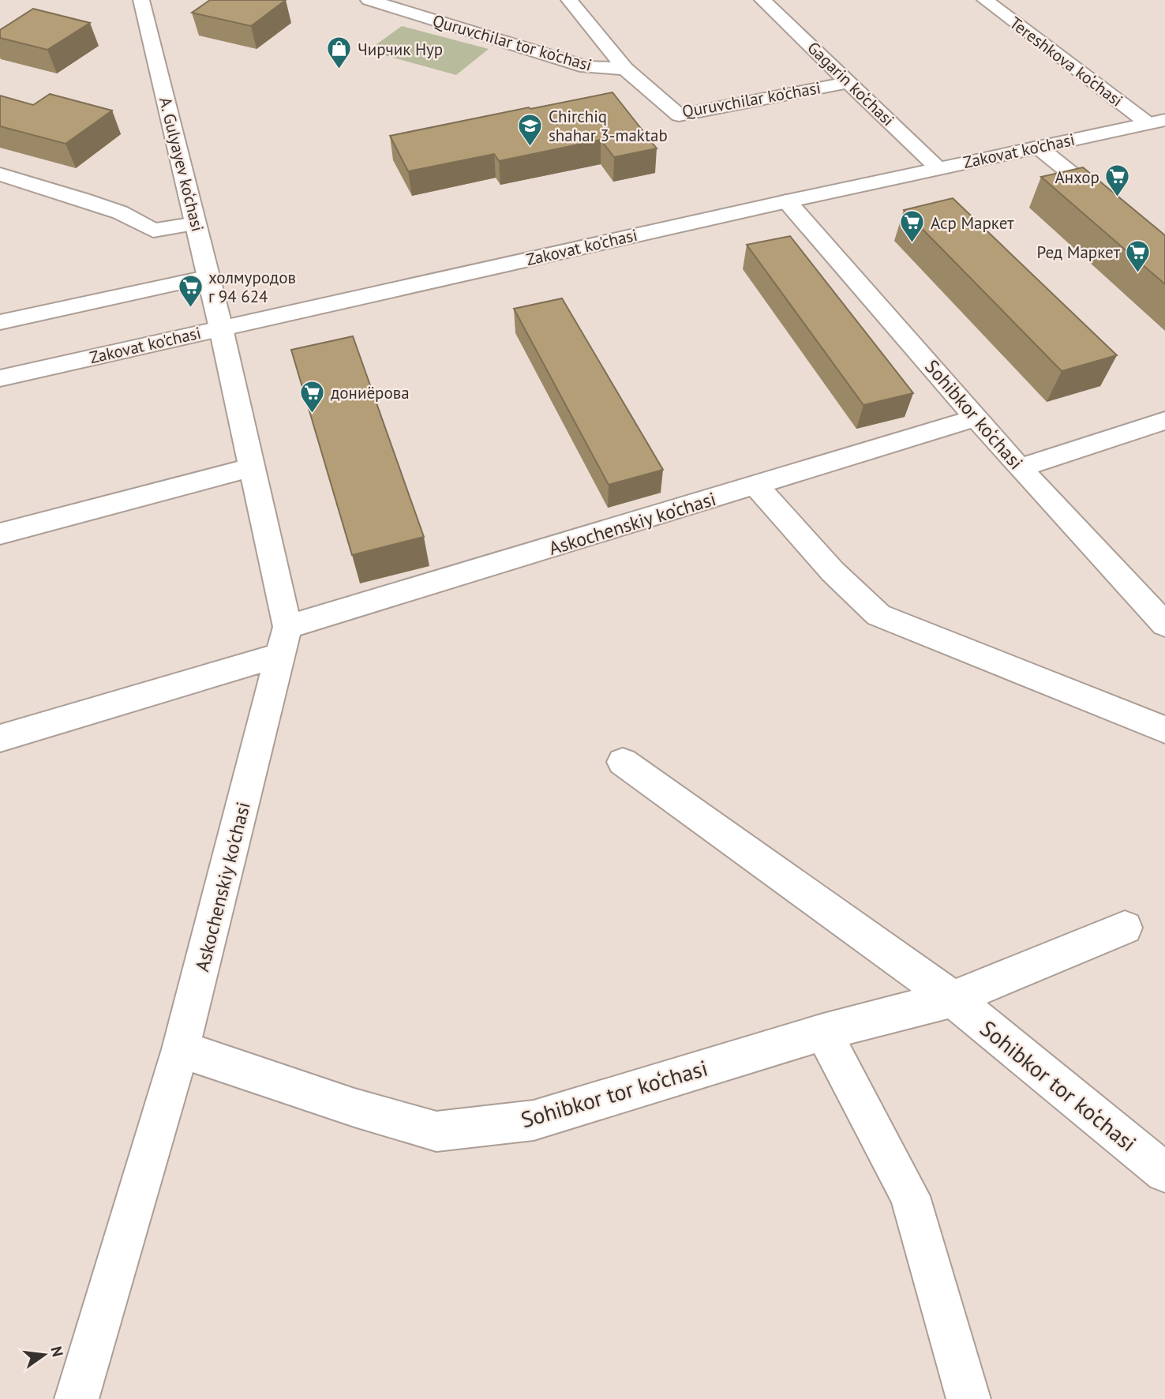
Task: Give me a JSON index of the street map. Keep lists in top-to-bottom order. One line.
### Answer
{"streets":{"street":["Quruvchilar tor ko‘chasi","Tereshkova ko‘chasi","Gagarin ko‘chasi","Quruvchilar ko‘chasi","Zakovat ko'chasi","A. Gulyayev ko‘chasi","Sohibkor ko‘chasi","Askochenskiy ko‘chasi","Askochenskiy ko'chasi","Sohibkor tor ko‘chasi"]},"crossings":[["Quruvchilar tor ko‘chasi","Quruvchilar ko‘chasi"],["Tereshkova ko‘chasi","Zakovat ko'chasi"],["Gagarin ko‘chasi","Quruvchilar ko‘chasi"],["Gagarin ko‘chasi","Zakovat ko'chasi"],["Zakovat ko'chasi","A. Gulyayev ko‘chasi"],["Zakovat ko'chasi","Sohibkor ko‘chasi"],["A. Gulyayev ko‘chasi","Askochenskiy ko‘chasi"],["A. Gulyayev ko‘chasi","Askochenskiy ko'chasi"],["Sohibkor ko‘chasi","Askochenskiy ko‘chasi"],["Askochenskiy ko‘chasi","Askochenskiy ko'chasi"],["Askochenskiy ko'chasi","Sohibkor tor ko‘chasi"]],"places":{"shop":["Чирчик Нур"],"school or university":["Chirchiq shahar 3-maktab"],"supermarket":["Анхор","Аср Маркет","Ред Маркет","холмуродов г 94 624","дониёрова"]},"north":"right"}
